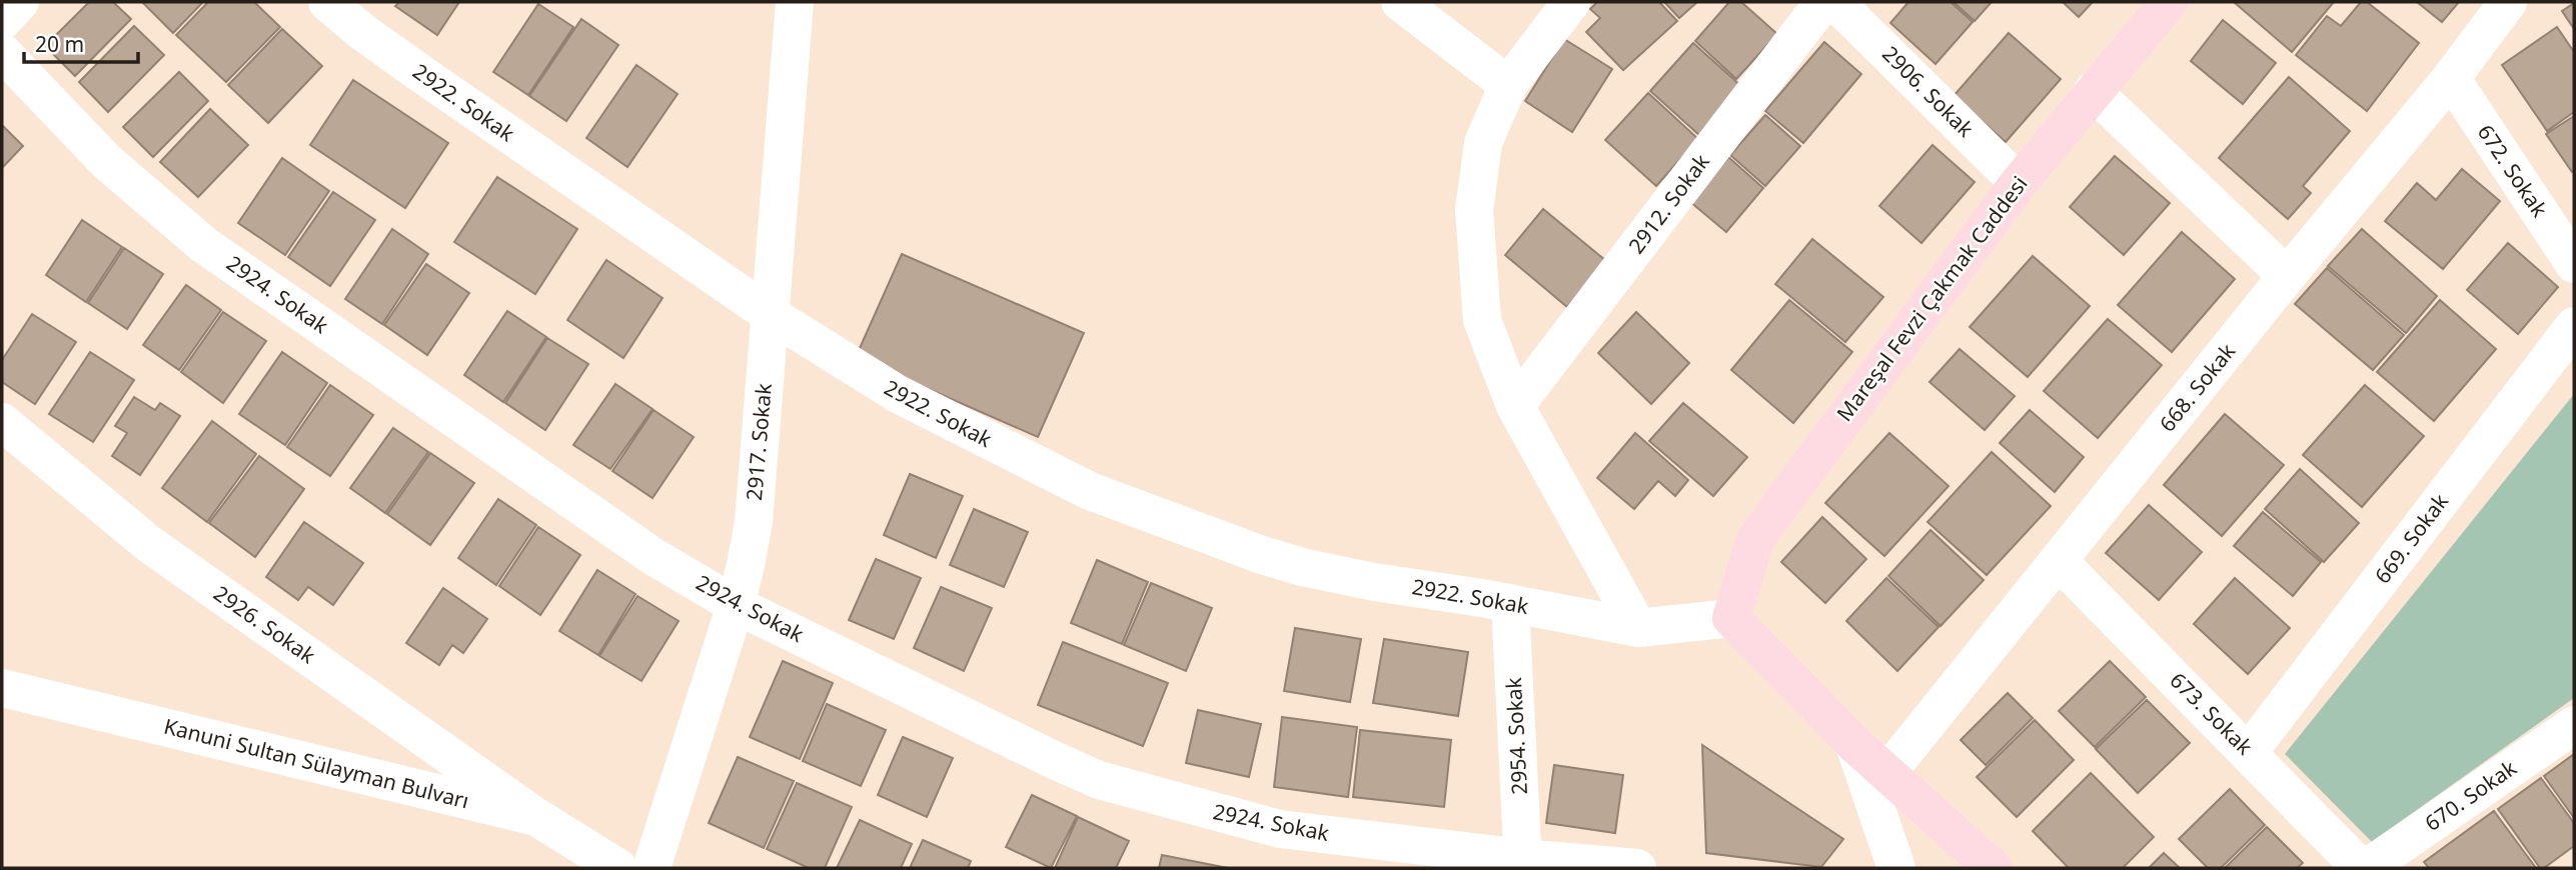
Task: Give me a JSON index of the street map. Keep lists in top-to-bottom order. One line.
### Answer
{"streets":{"main road":["Mareşal Fevzi Çakmak Caddesi"],"street":["2906. Sokak","2922. Sokak","672. Sokak","2912. Sokak","2924. Sokak","668. Sokak","2917. Sokak","669. Sokak","2926. Sokak","673. Sokak","2954. Sokak","Kanuni Sultan Sülayman Bulvarı","670. Sokak"]},"crossings":[["2906. Sokak","Mareşal Fevzi Çakmak Caddesi"],["2922. Sokak","2917. Sokak"],["2922. Sokak","2954. Sokak"],["672. Sokak","668. Sokak"],["2924. Sokak","2917. Sokak"],["2924. Sokak","2954. Sokak"],["668. Sokak","673. Sokak"],["669. Sokak","673. Sokak"],["2926. Sokak","Kanuni Sultan Sülayman Bulvarı"]],"scale_bar":"20 m"}
